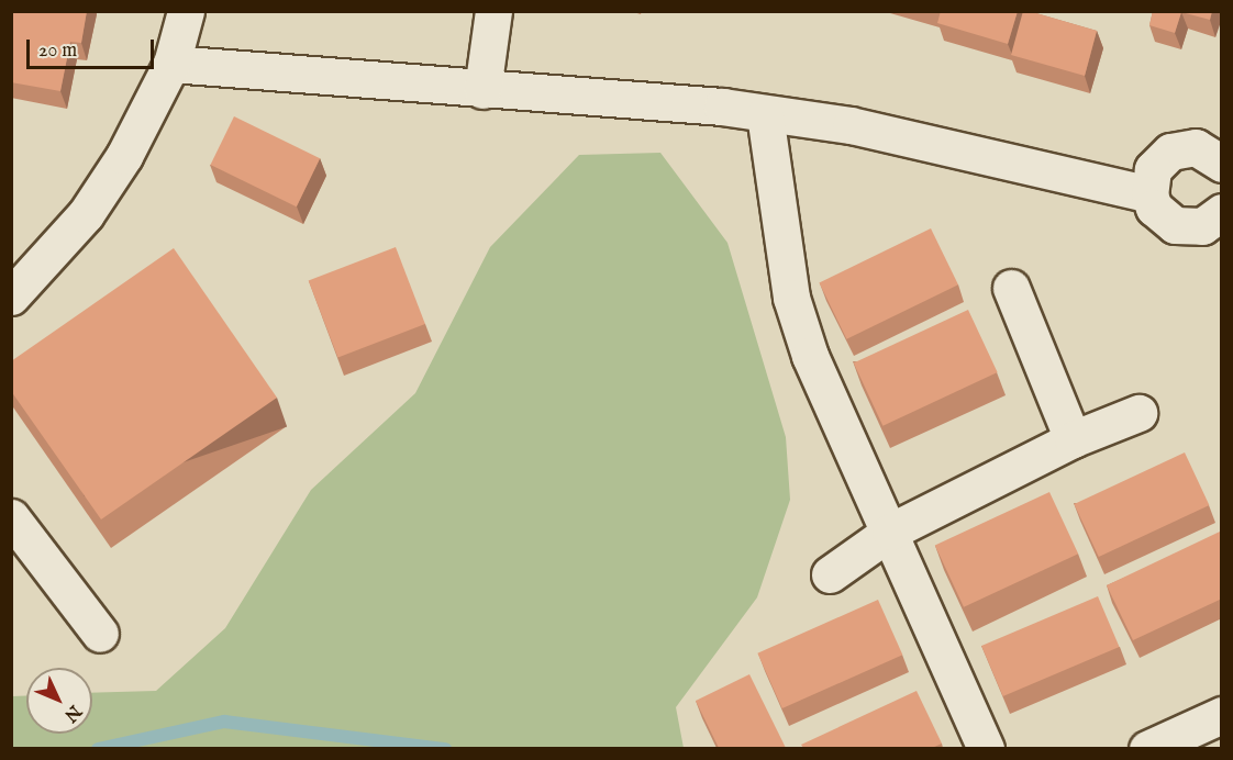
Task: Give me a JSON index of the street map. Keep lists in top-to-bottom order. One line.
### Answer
{"scale_bar":"20 m","north":"bottom right"}
